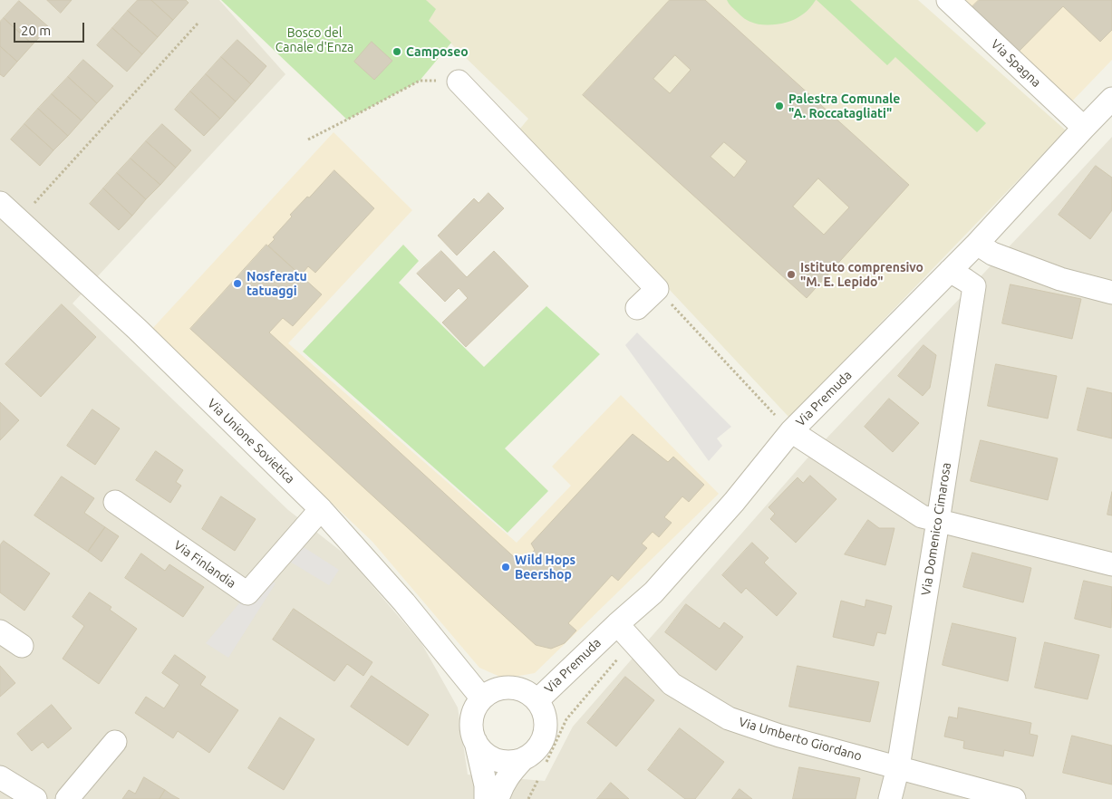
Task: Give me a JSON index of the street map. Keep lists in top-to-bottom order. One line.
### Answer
{"streets":{"street":["Via Spagna","Via Premuda","Via Unione Sovietica","Via Domenico Cimarosa","Via Finlandia","Via Umberto Giordano"]},"crossings":[["Via Spagna","Via Premuda"],["Via Premuda","Via Unione Sovietica"],["Via Premuda","Via Domenico Cimarosa"],["Via Premuda","Via Umberto Giordano"],["Via Unione Sovietica","Via Finlandia"],["Via Domenico Cimarosa","Via Umberto Giordano"]],"parks":["Bosco del Canale d'Enza"],"places":["Camposeo","Palestra Comunale \"A. Roccatagliati\"","Istituto comprensivo \"M. E. Lepido\"","Nosferatu tatuaggi","Wild Hops Beershop"],"scale_bar":"20 m"}
